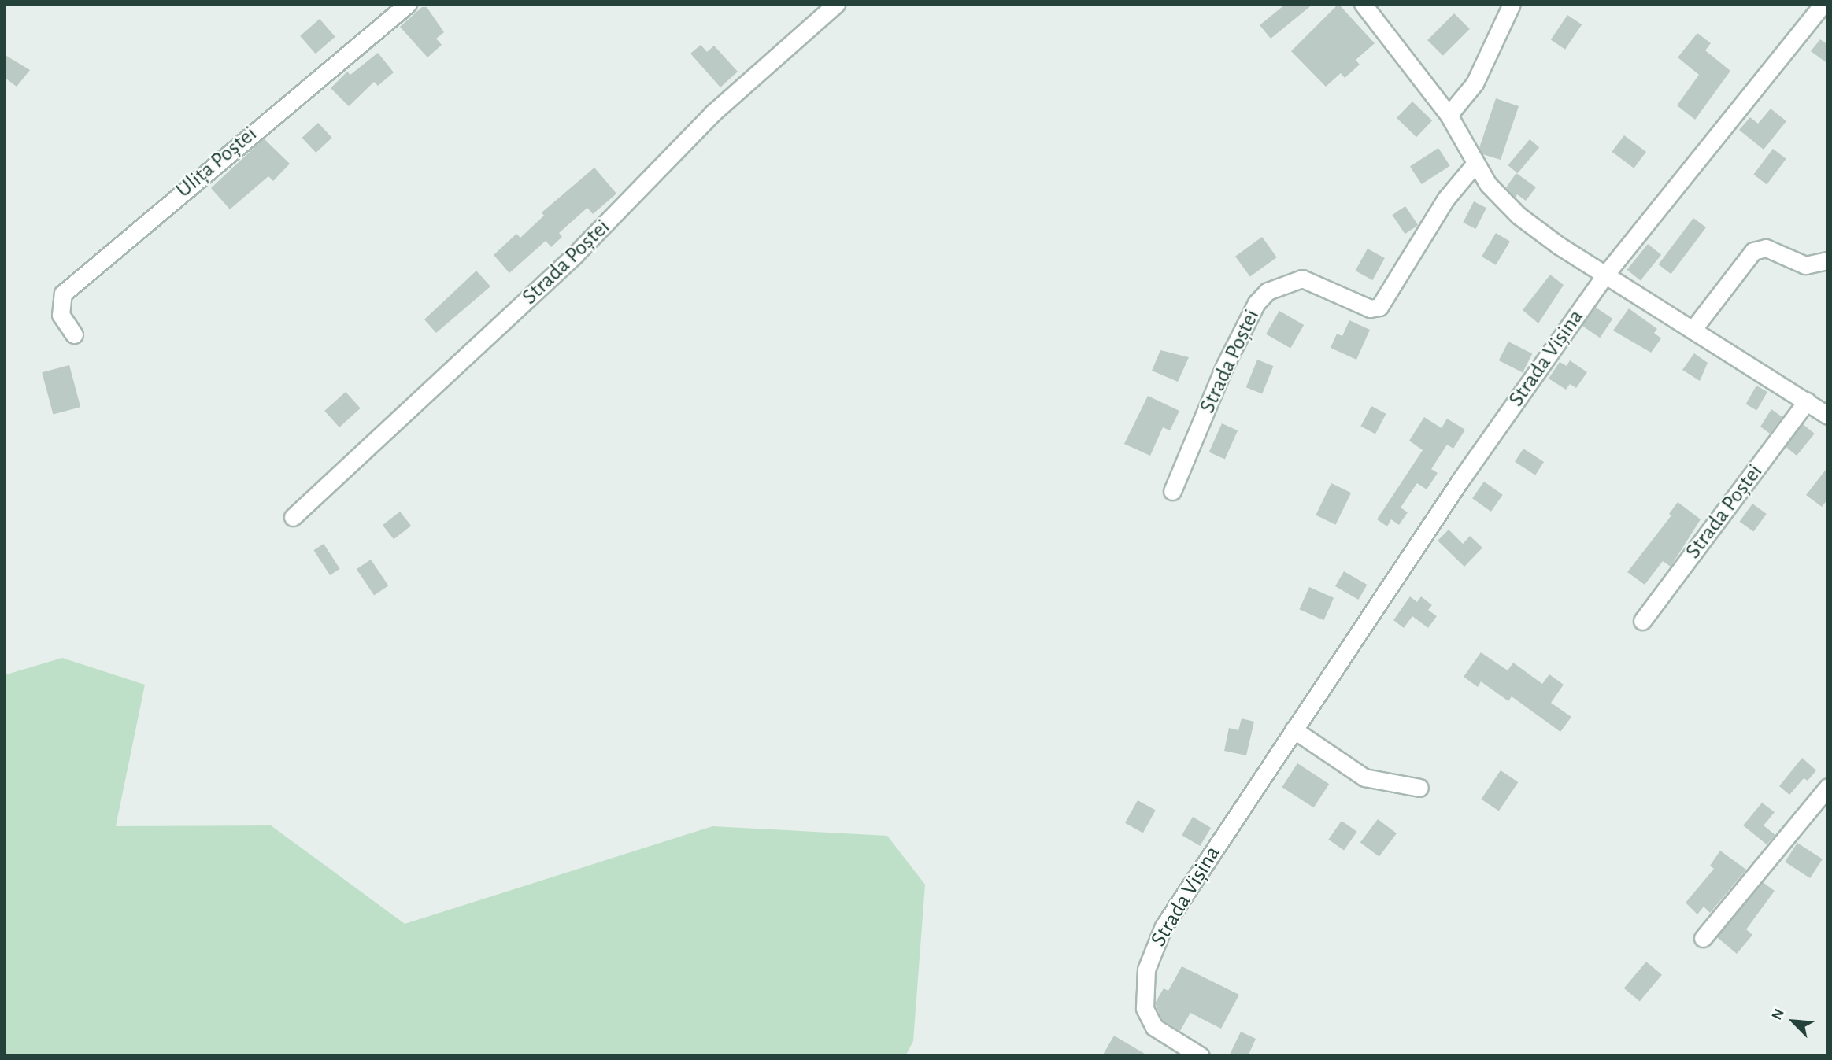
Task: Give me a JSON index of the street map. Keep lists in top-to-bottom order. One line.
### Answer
{"streets":{"street":["Ulița Poștei","Strada Poștei","Strada Vișina"]},"north":"top left"}
